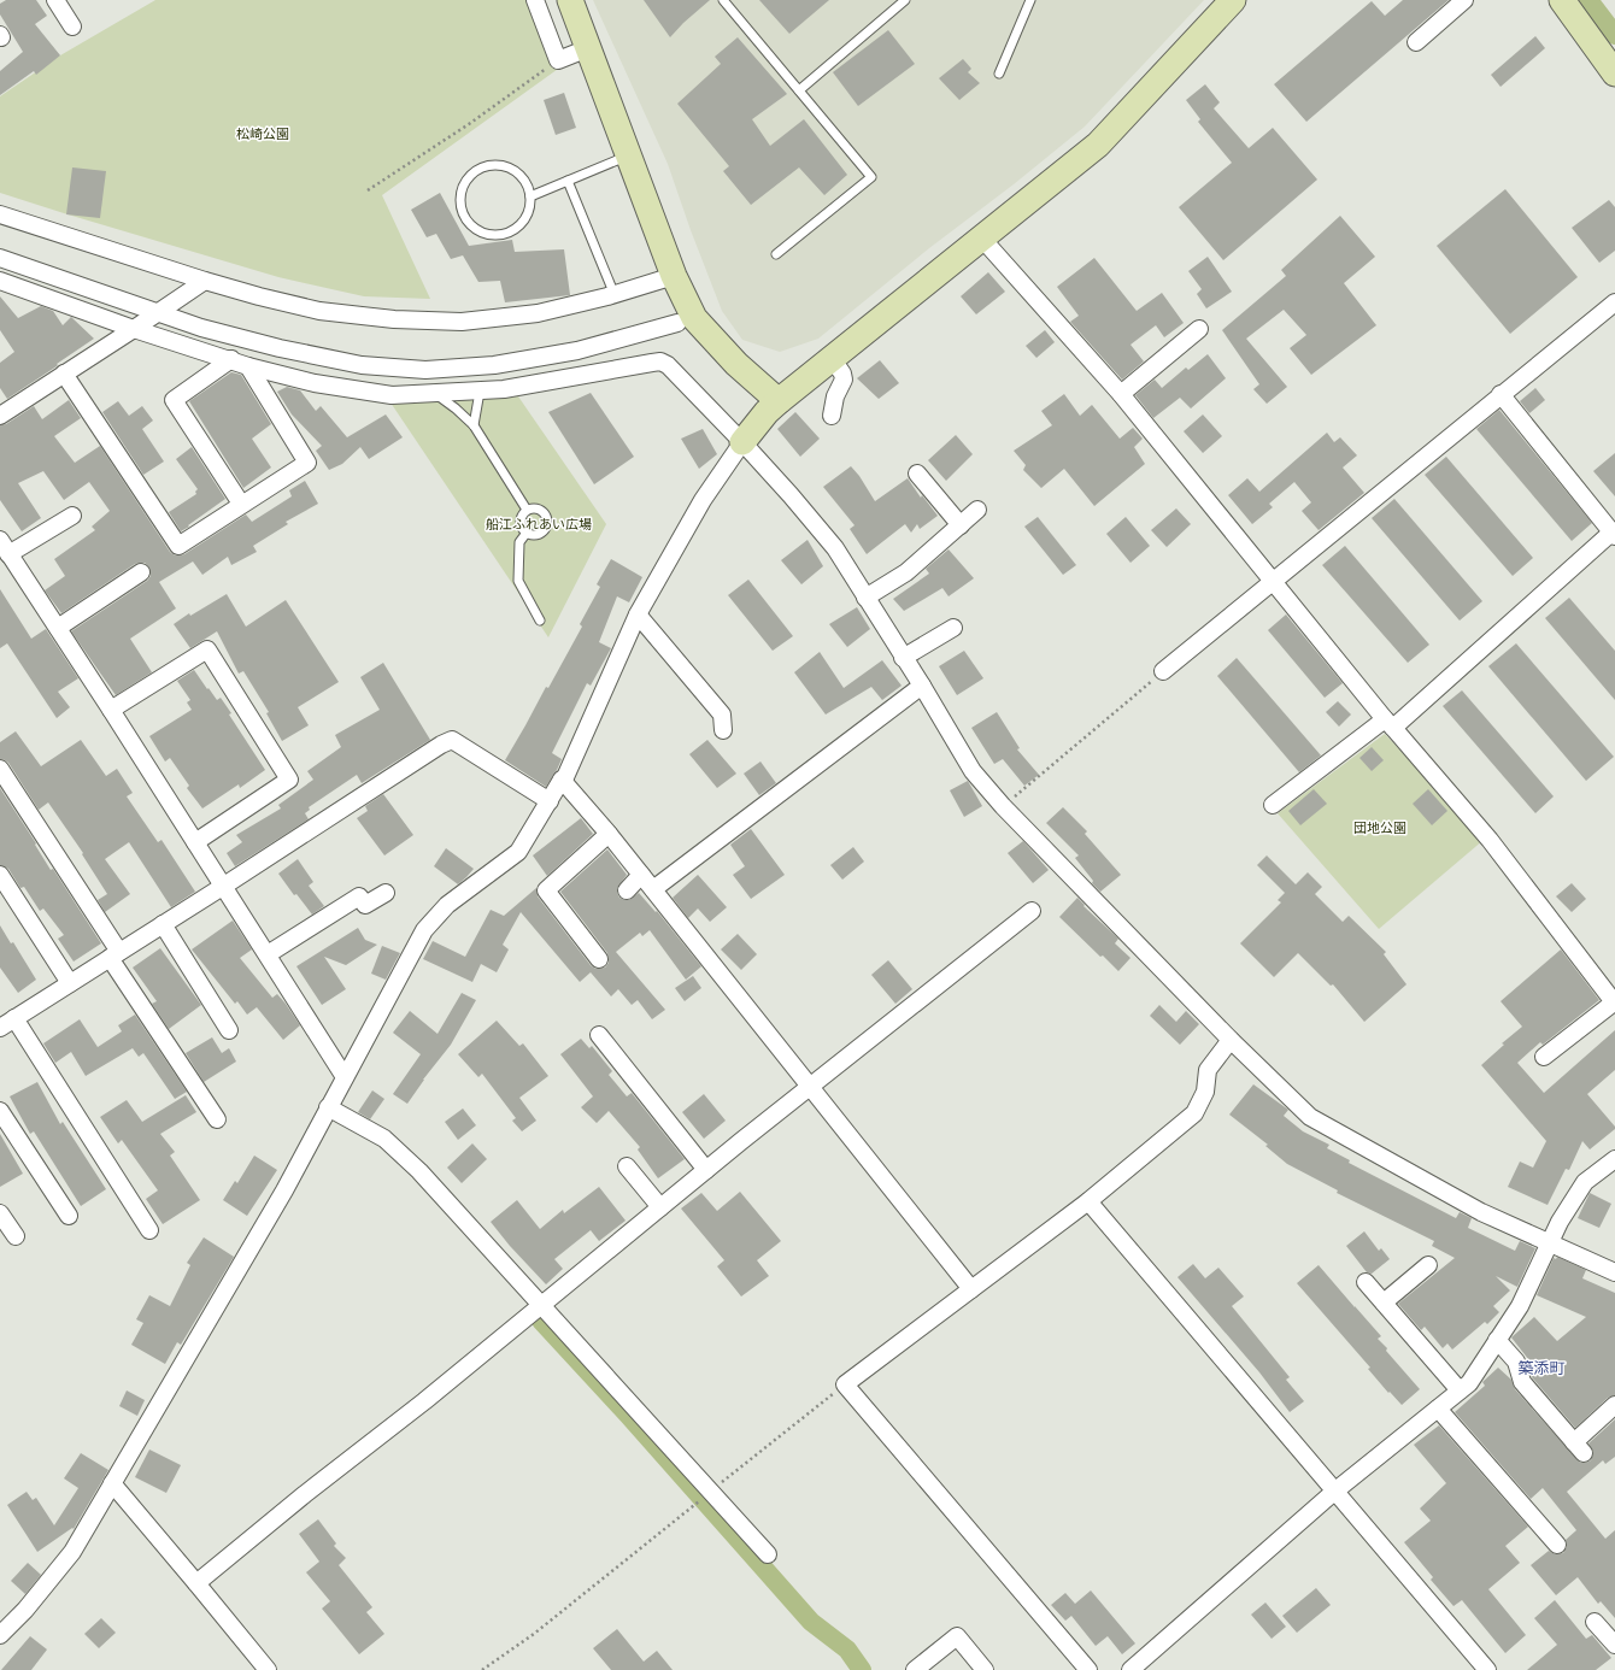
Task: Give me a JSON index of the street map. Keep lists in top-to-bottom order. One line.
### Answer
{"districts":["築添町"],"parks":["松崎公園","船江ふれあい広場","団地公園"]}
